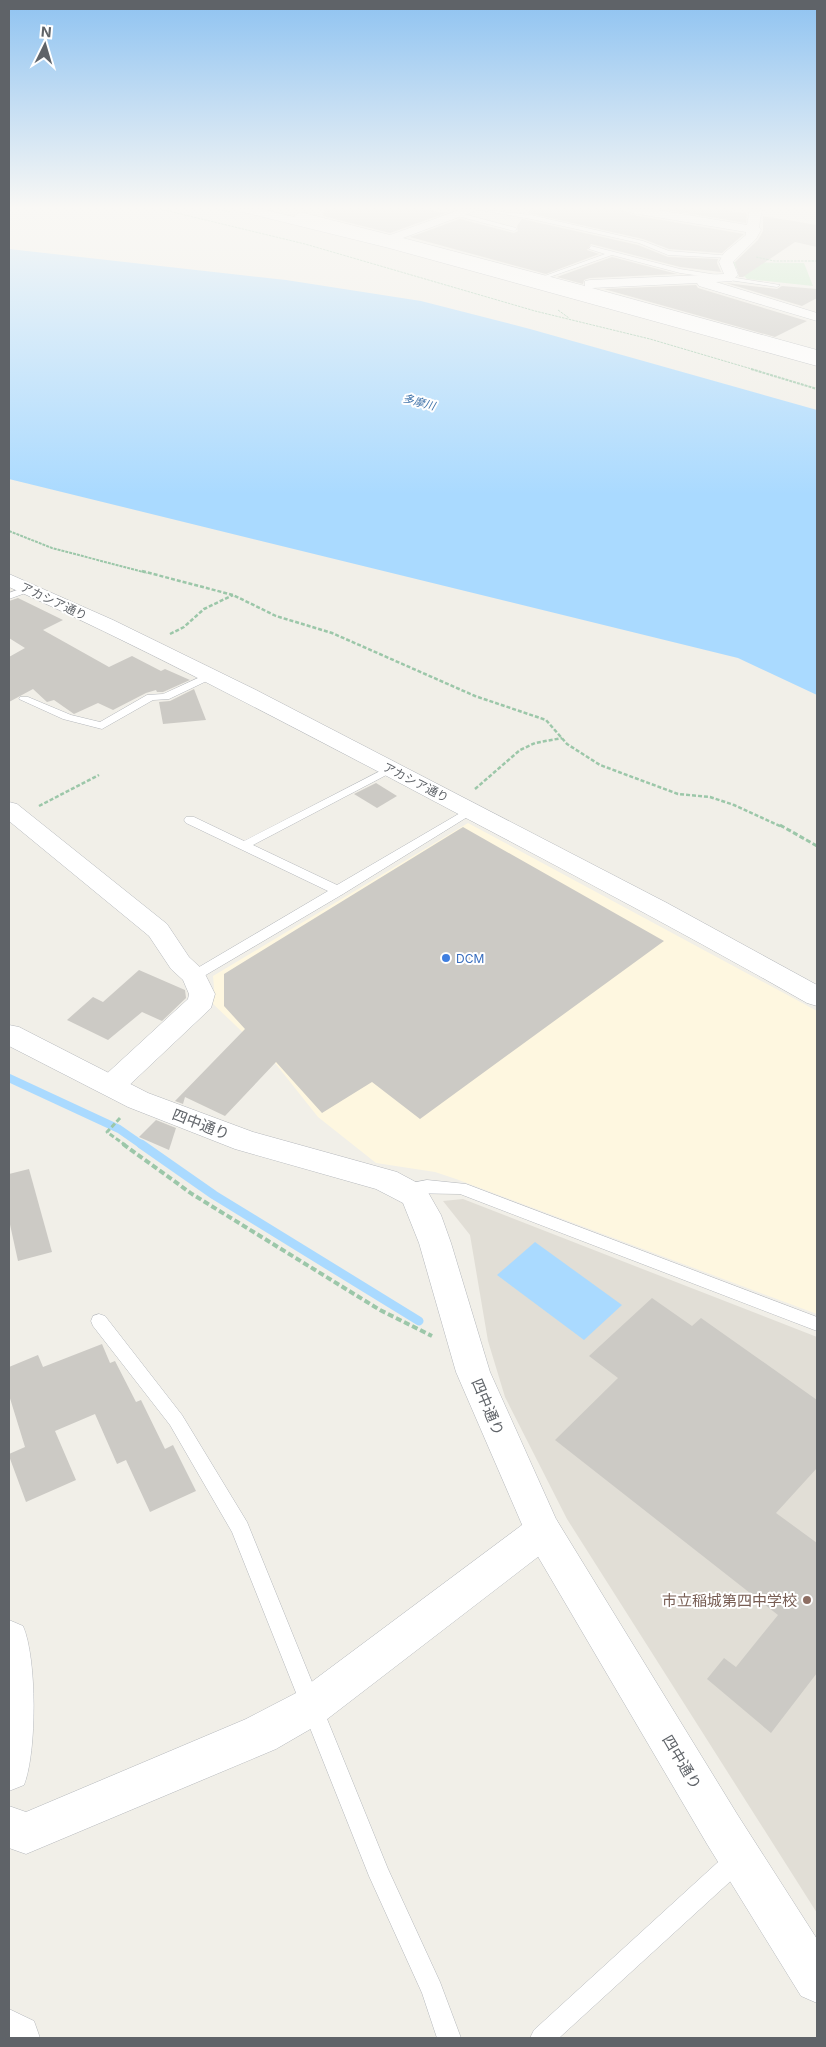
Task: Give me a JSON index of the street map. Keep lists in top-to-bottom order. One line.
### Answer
{"streets":{"street":["アカシア通り","四中通り"]},"water":["多摩川"],"places":["DCM","市立稲城第四中学校"],"north":"top"}
